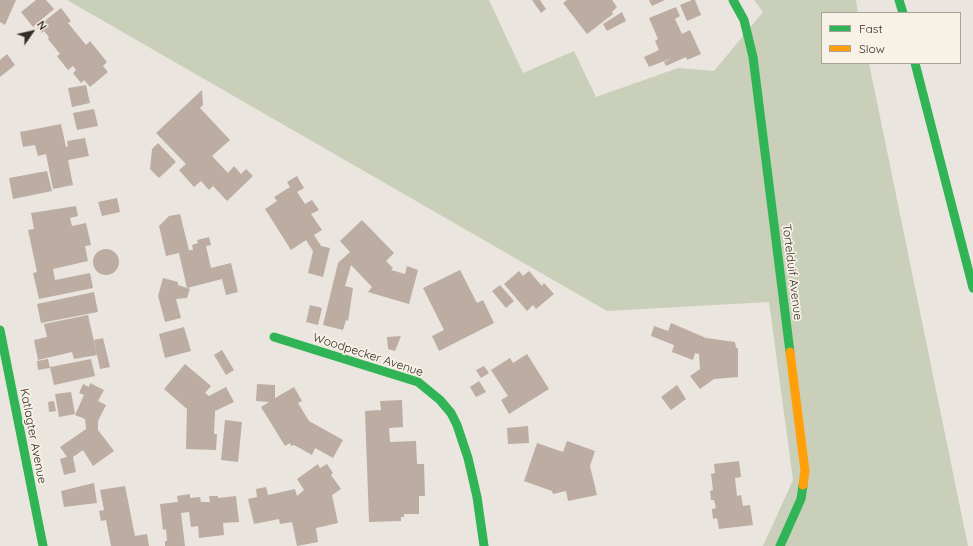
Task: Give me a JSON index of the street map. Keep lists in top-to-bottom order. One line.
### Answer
{"streets":{"main road":["Tortelduif Avenue","Woodpecker Avenue","Katlagter Avenue"]},"legend":["Fast","Slow"],"north":"top right"}
